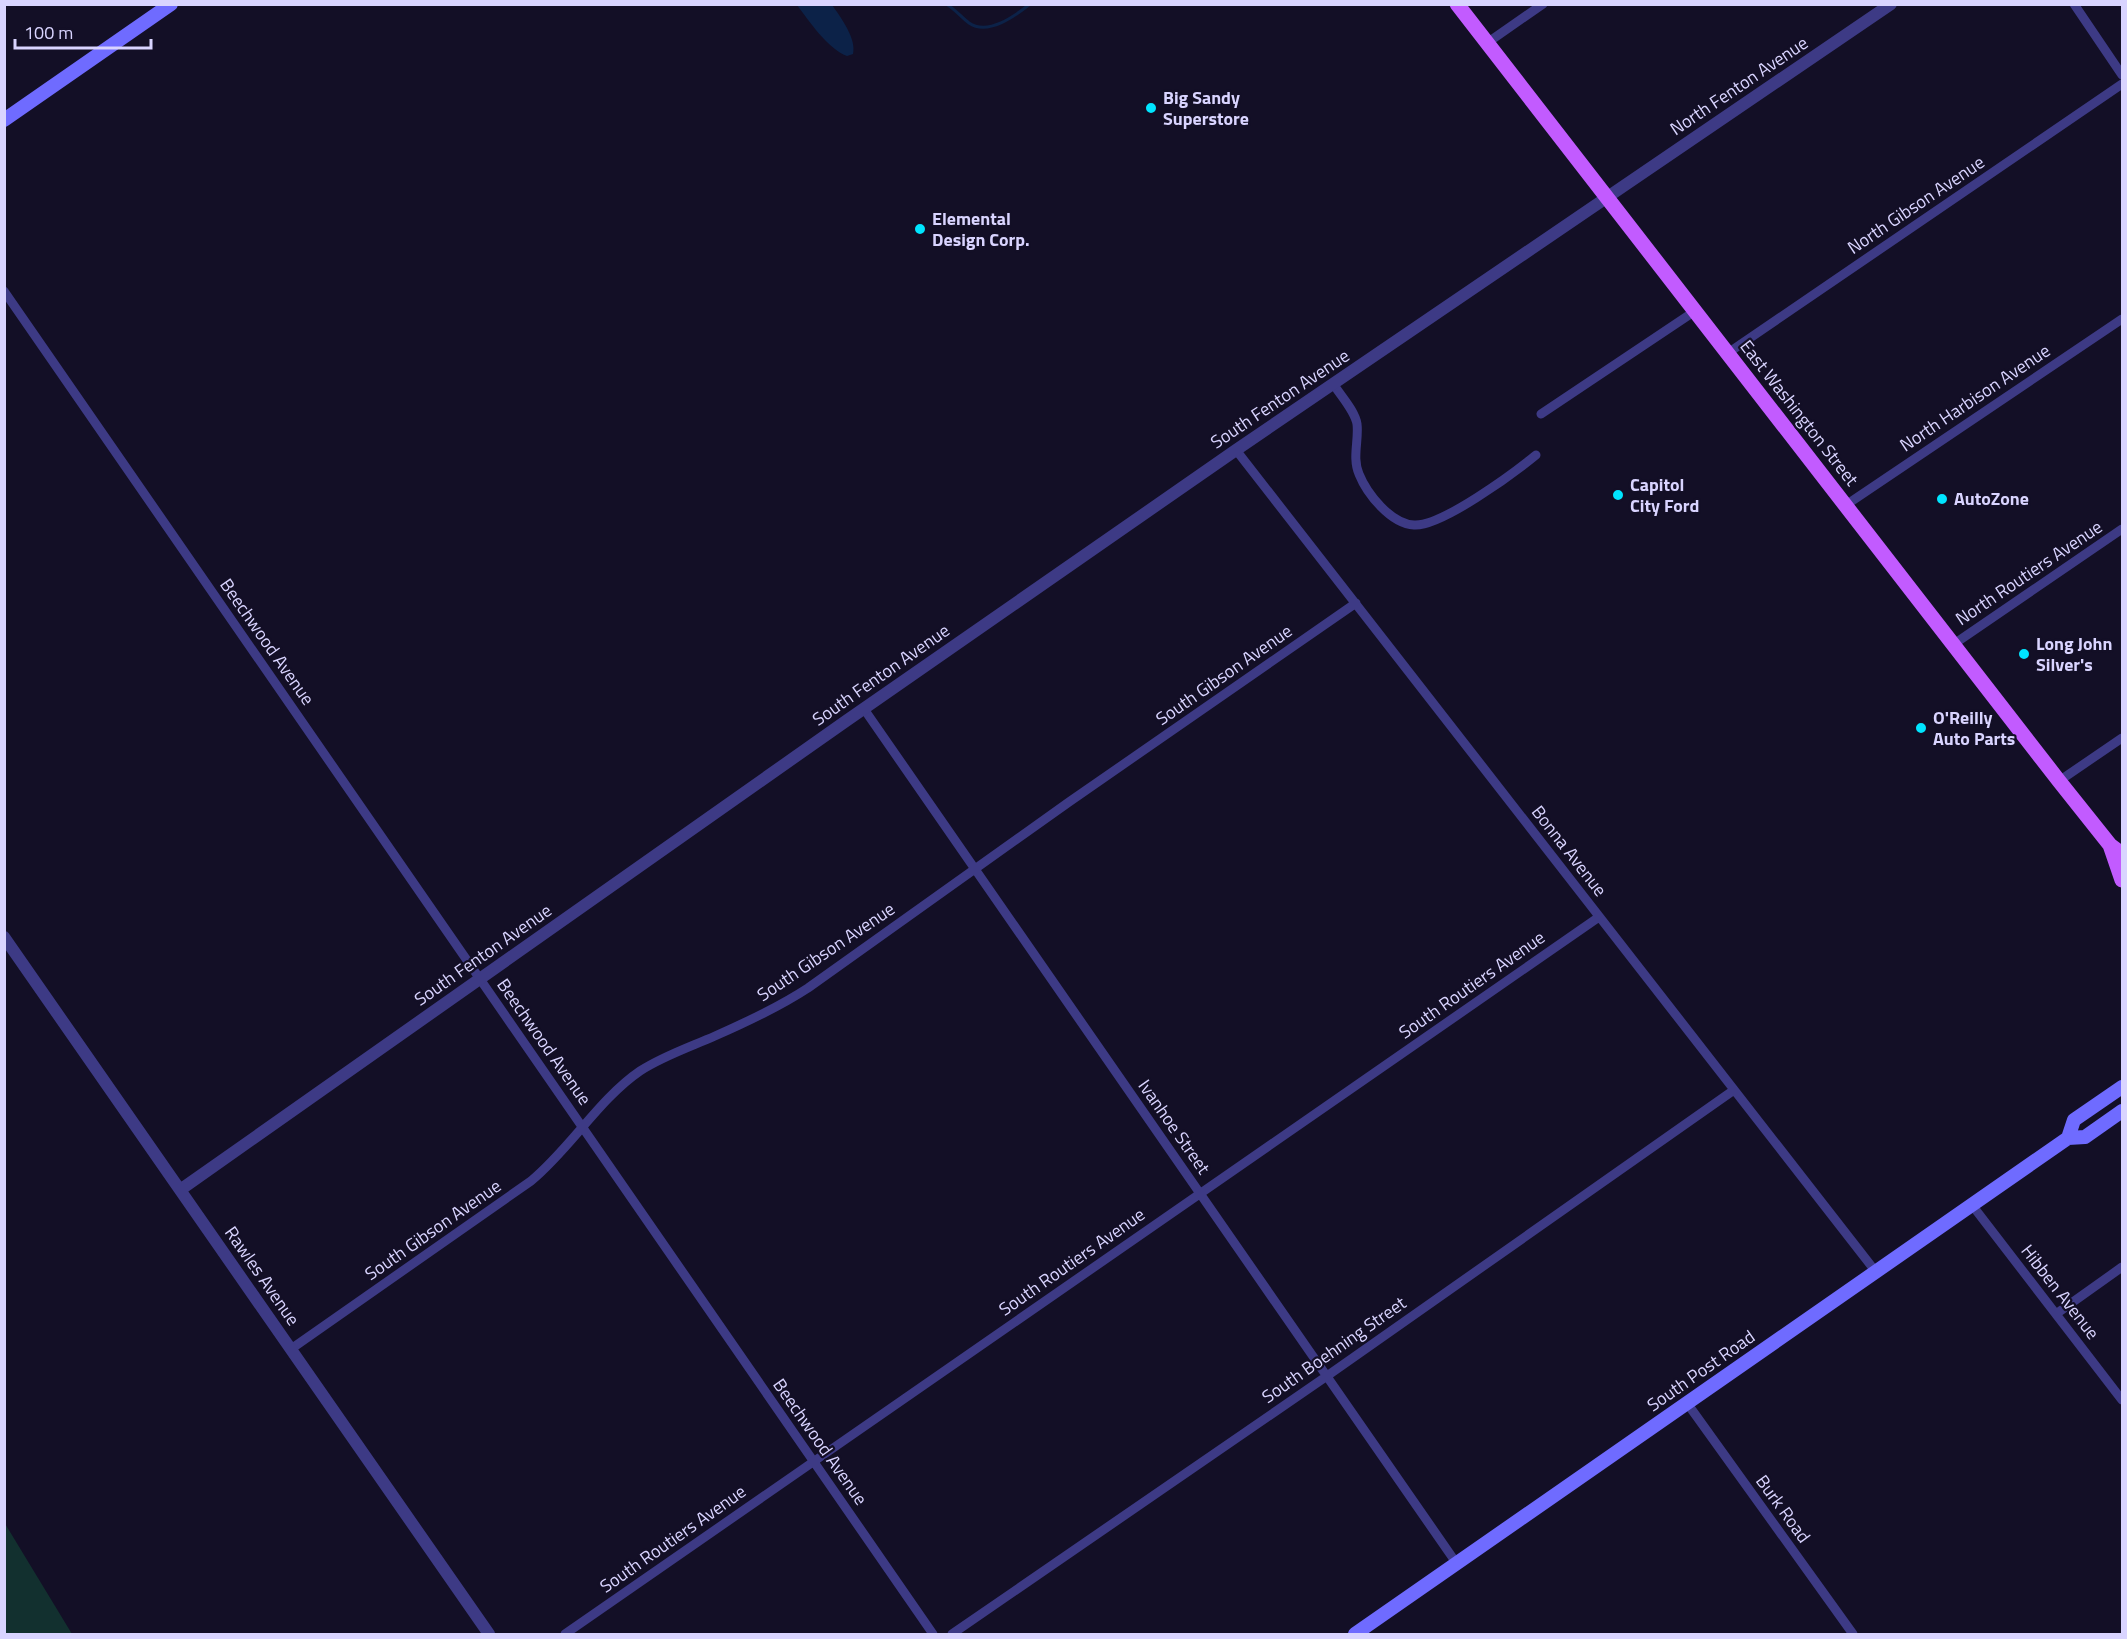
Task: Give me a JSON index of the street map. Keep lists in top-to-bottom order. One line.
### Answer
{"streets":{"main road":["East Washington Street","South Post Road"],"street":["North Fenton Avenue","North Gibson Avenue","North Harbison Avenue","South Fenton Avenue","North Routiers Avenue","Beechwood Avenue","South Gibson Avenue","Bonna Avenue","South Routiers Avenue","Ivanhoe Street","Rawles Avenue","Hibben Avenue","South Boehning Street","Burk Road"]},"crossings":[["North Fenton Avenue","South Fenton Avenue"],["North Fenton Avenue","East Washington Street"],["North Gibson Avenue","East Washington Street"],["North Harbison Avenue","East Washington Street"],["South Fenton Avenue","East Washington Street"],["South Fenton Avenue","Beechwood Avenue"],["South Fenton Avenue","Bonna Avenue"],["South Fenton Avenue","Ivanhoe Street"],["South Fenton Avenue","Rawles Avenue"],["East Washington Street","North Routiers Avenue"],["Beechwood Avenue","South Gibson Avenue"],["Beechwood Avenue","South Routiers Avenue"],["South Gibson Avenue","Bonna Avenue"],["South Gibson Avenue","Ivanhoe Street"],["South Gibson Avenue","Rawles Avenue"],["Bonna Avenue","South Routiers Avenue"],["Bonna Avenue","South Boehning Street"],["Bonna Avenue","South Post Road"],["South Routiers Avenue","Ivanhoe Street"],["Ivanhoe Street","South Boehning Street"],["Ivanhoe Street","South Post Road"],["Hibben Avenue","South Post Road"],["South Post Road","Burk Road"]],"places":["Big Sandy Superstore","Elemental Design Corp.","Capitol City Ford","AutoZone","Long John Silver's","O'Reilly Auto Parts"],"scale_bar":"100 m"}
